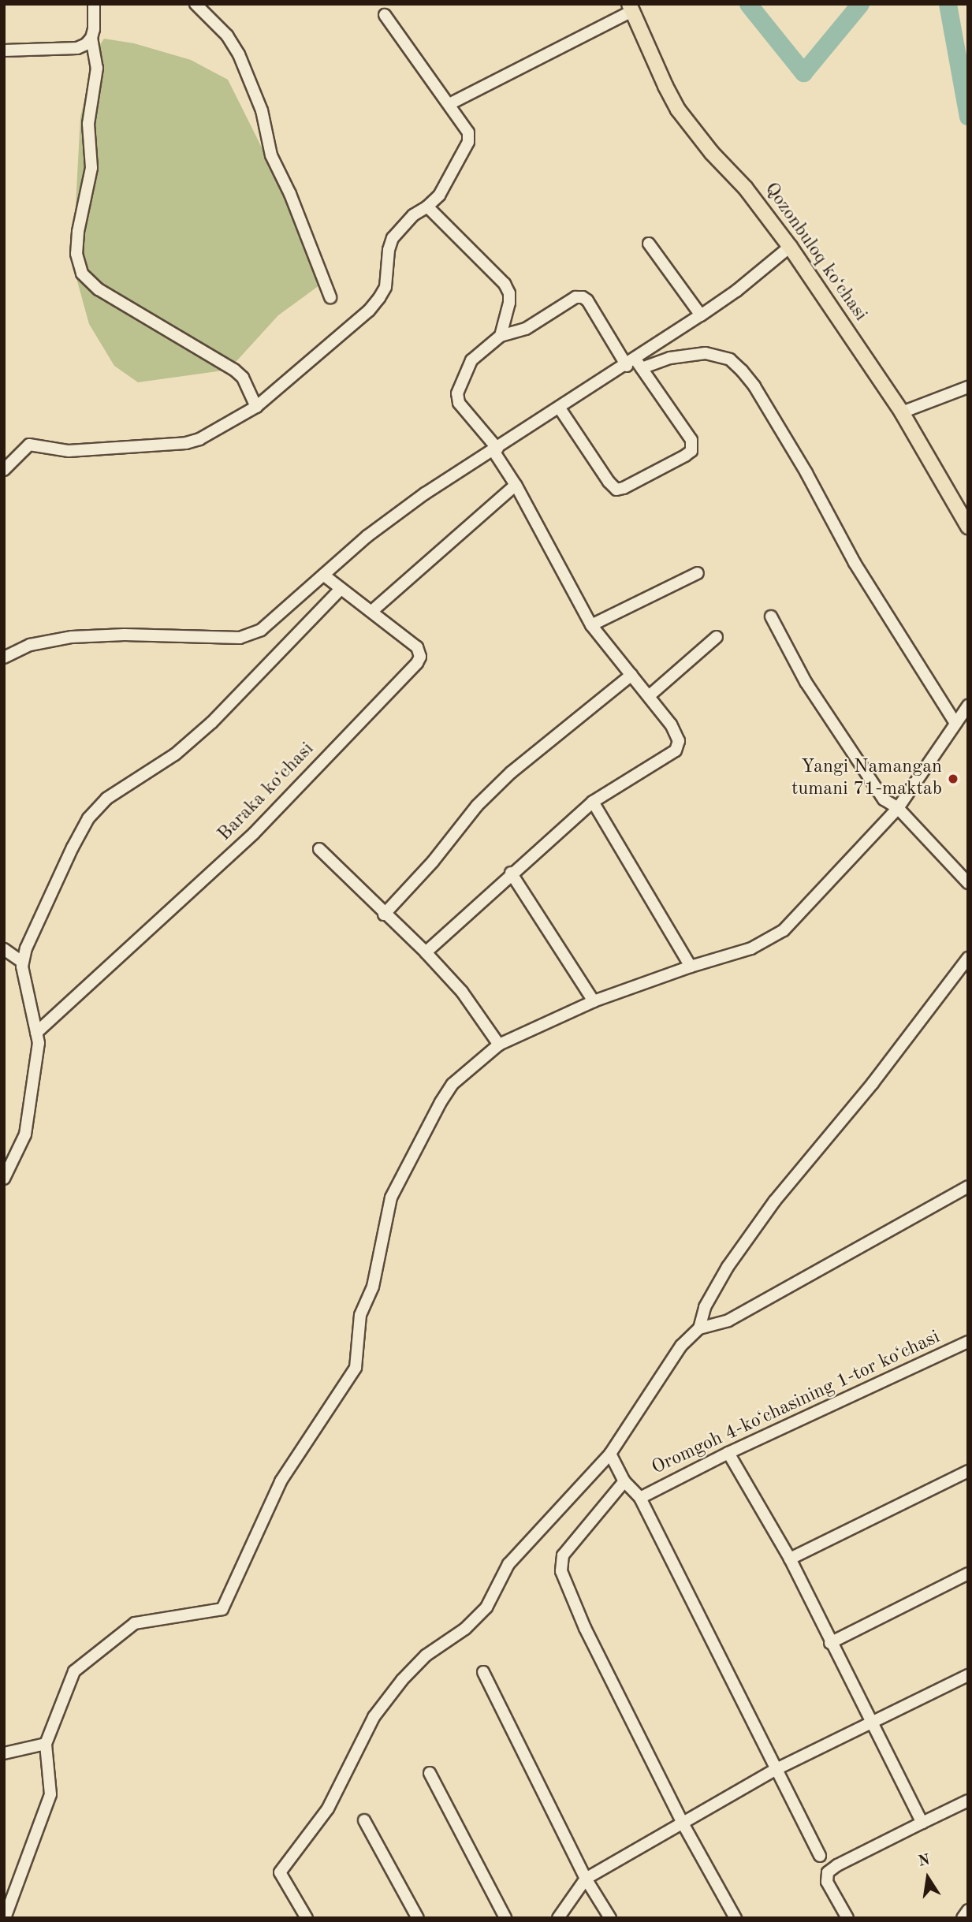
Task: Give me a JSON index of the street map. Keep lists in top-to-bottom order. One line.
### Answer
{"streets":{"main road":["Qozonbuloq koʻchasi"],"street":["Baraka koʻchasi","Oromgoh 4-koʻchasining 1-tor koʻchasi"]},"places":["Yangi Namangan tumani 71-maktab"],"north":"top"}
